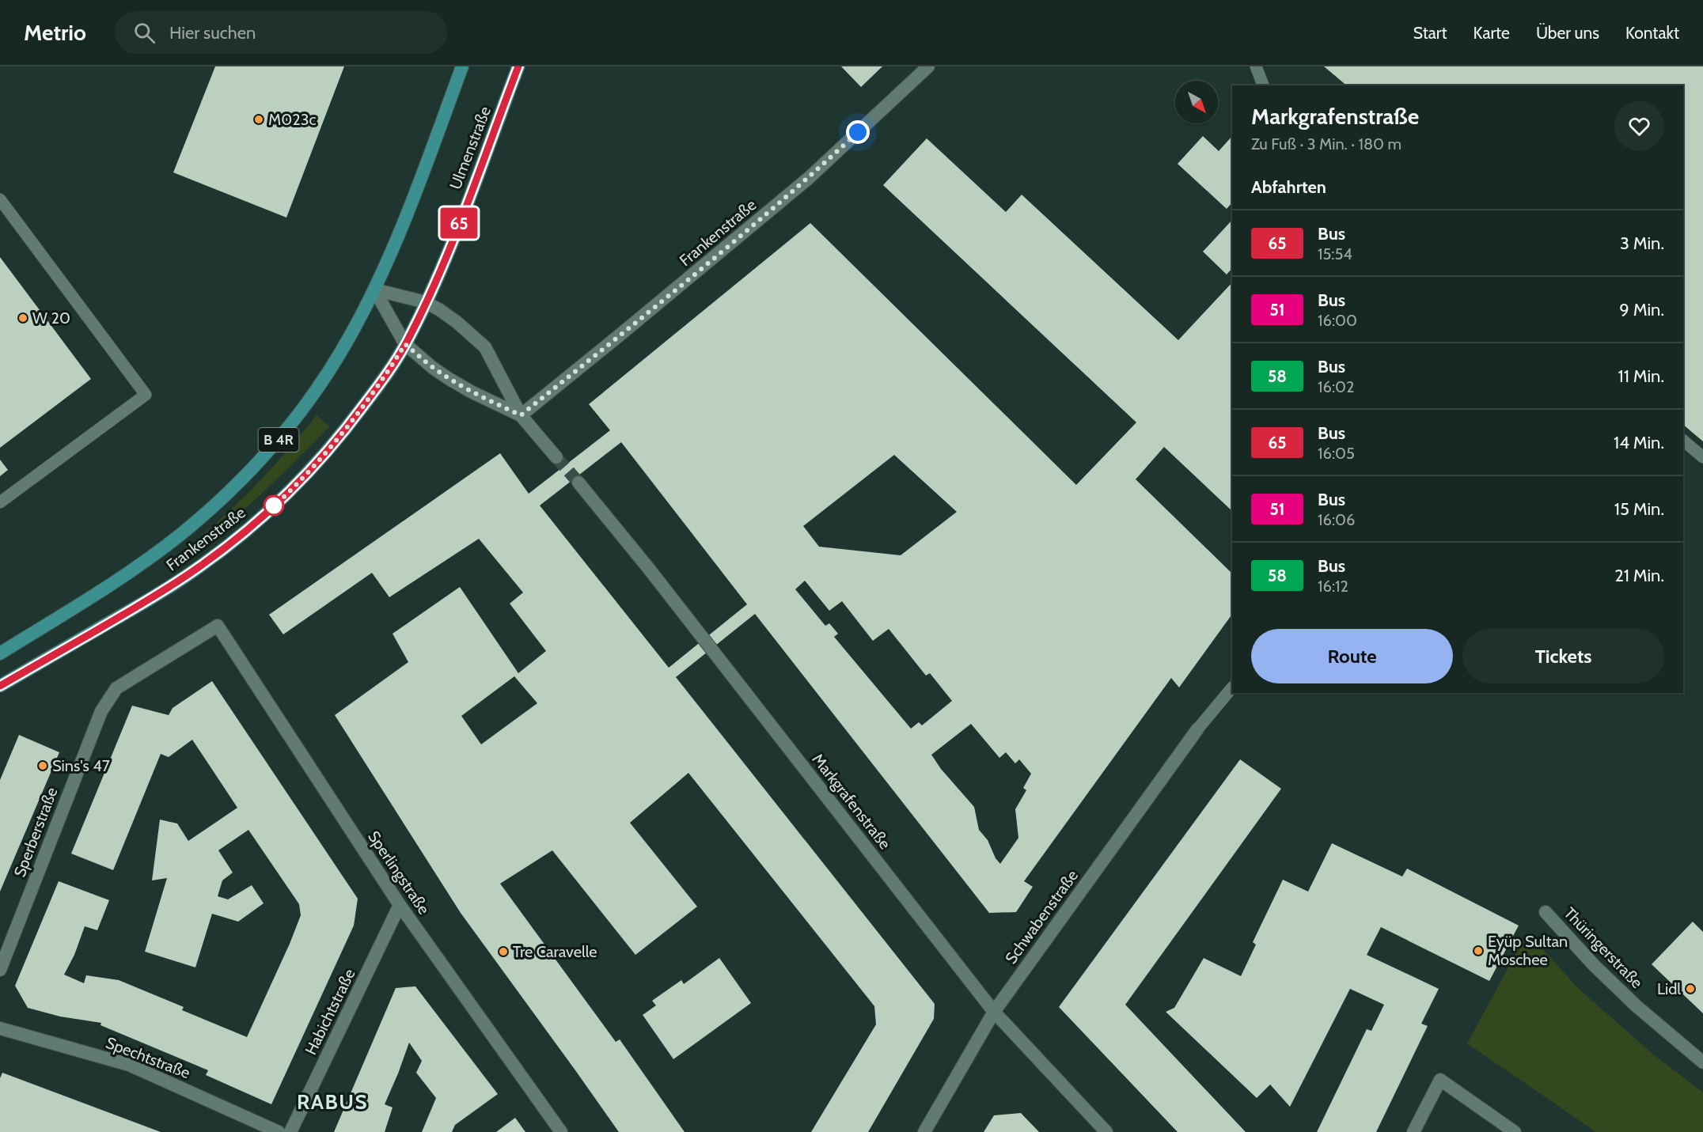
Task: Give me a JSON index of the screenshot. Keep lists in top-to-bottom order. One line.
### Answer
{"streets":{"main road":["Ulmenstraße","Frankenstraße","B 4R"],"street":["Markgrafenstraße","Sperberstraße","Sperlingstraße","Schwabenstraße","Thüringerstraße","Habichtstraße","Spechtstraße"]},"crossings":[["Ulmenstraße","Frankenstraße"],["Frankenstraße","B 4R"],["Markgrafenstraße","Schwabenstraße"],["Sperberstraße","Sperlingstraße"],["Sperlingstraße","Habichtstraße"]],"districts":["RABUS"],"places":["M023c","W 20","Sins's 47","Eyüp Sultan Moschee","Tre Caravelle","Lidl"],"lines":["bus line 65"],"north":"bottom right","page":{"header":"Metrio","search":"Hier suchen","nav":["Start","Karte","Über uns","Kontakt"],"on_map":"65","heading":[["Markgrafenstraße","Zu Fuß · 3 Min. · 180 m"],"Abfahrten"],"list":[{"mark":"65","name":"Bus","note":"15:54","value":"3 Min."},{"mark":"51","name":"Bus","note":"16:00","value":"9 Min."},{"mark":"58","name":"Bus","note":"16:02","value":"11 Min."},{"mark":"65","name":"Bus","note":"16:05","value":"14 Min."},{"mark":"51","name":"Bus","note":"16:06","value":"15 Min."},{"mark":"58","name":"Bus","note":"16:12","value":"21 Min."}],"buttons":["Route","Tickets"]}}
